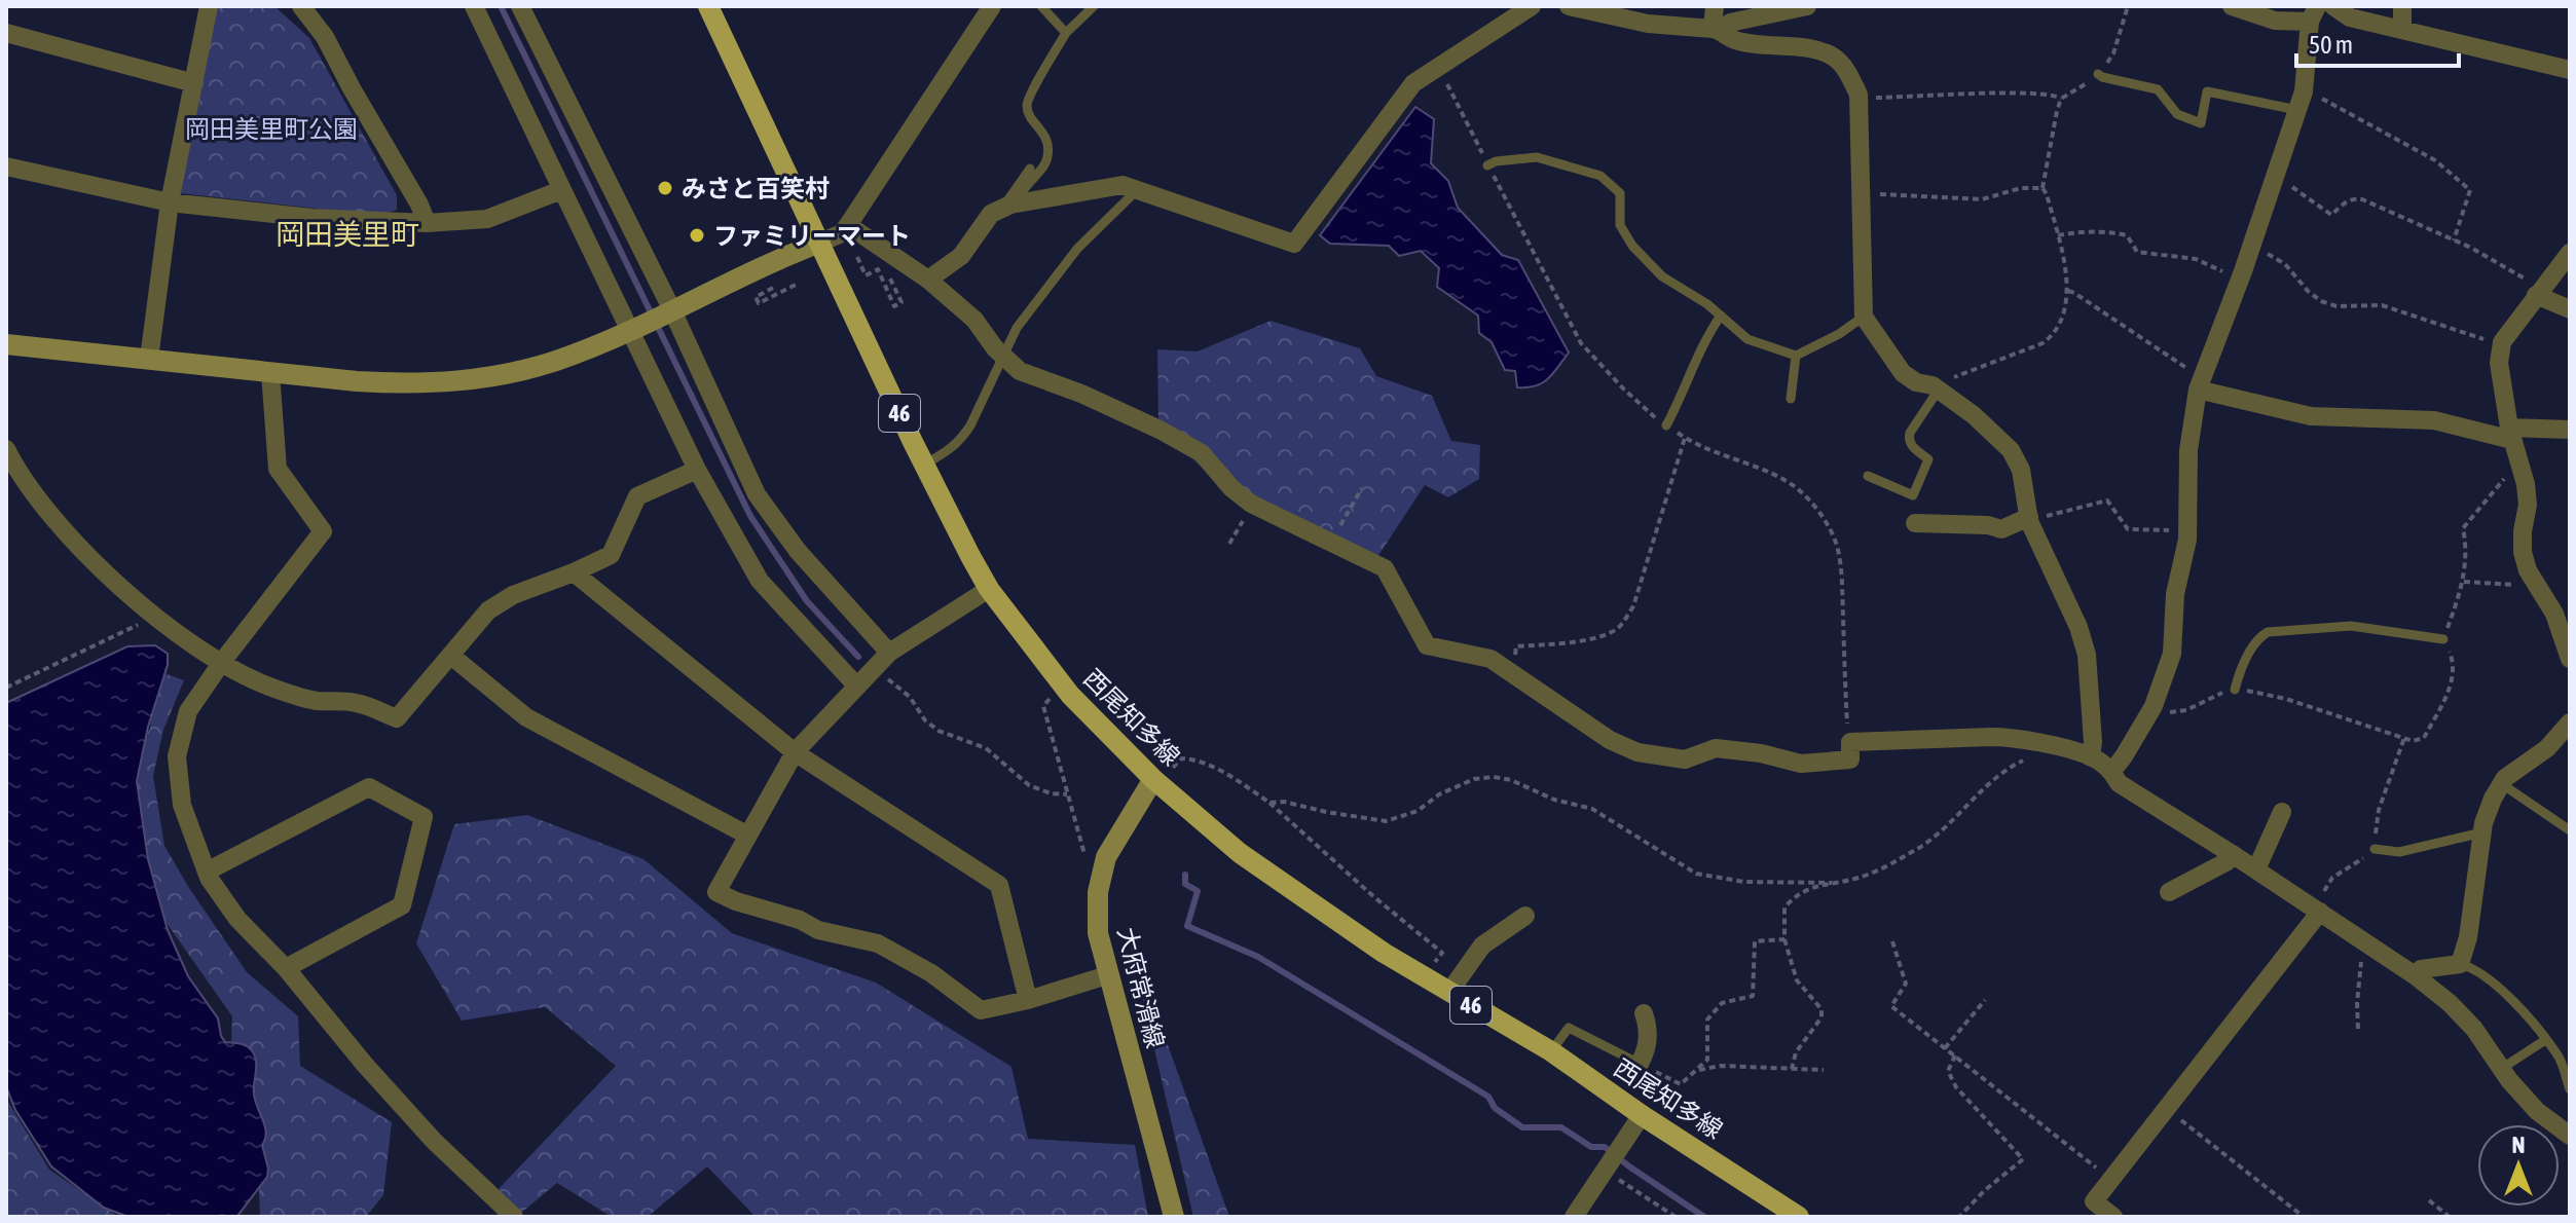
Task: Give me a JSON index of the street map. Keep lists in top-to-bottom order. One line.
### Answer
{"streets":{"main road":["46","西尾知多線"],"street":["大府常滑線"]},"crossings":[["西尾知多線","大府常滑線"]],"districts":["岡田美里町"],"parks":["岡田美里町公園"],"places":["みさと百笑村","ファミリーマート"],"scale_bar":"50 m","north":"top"}
